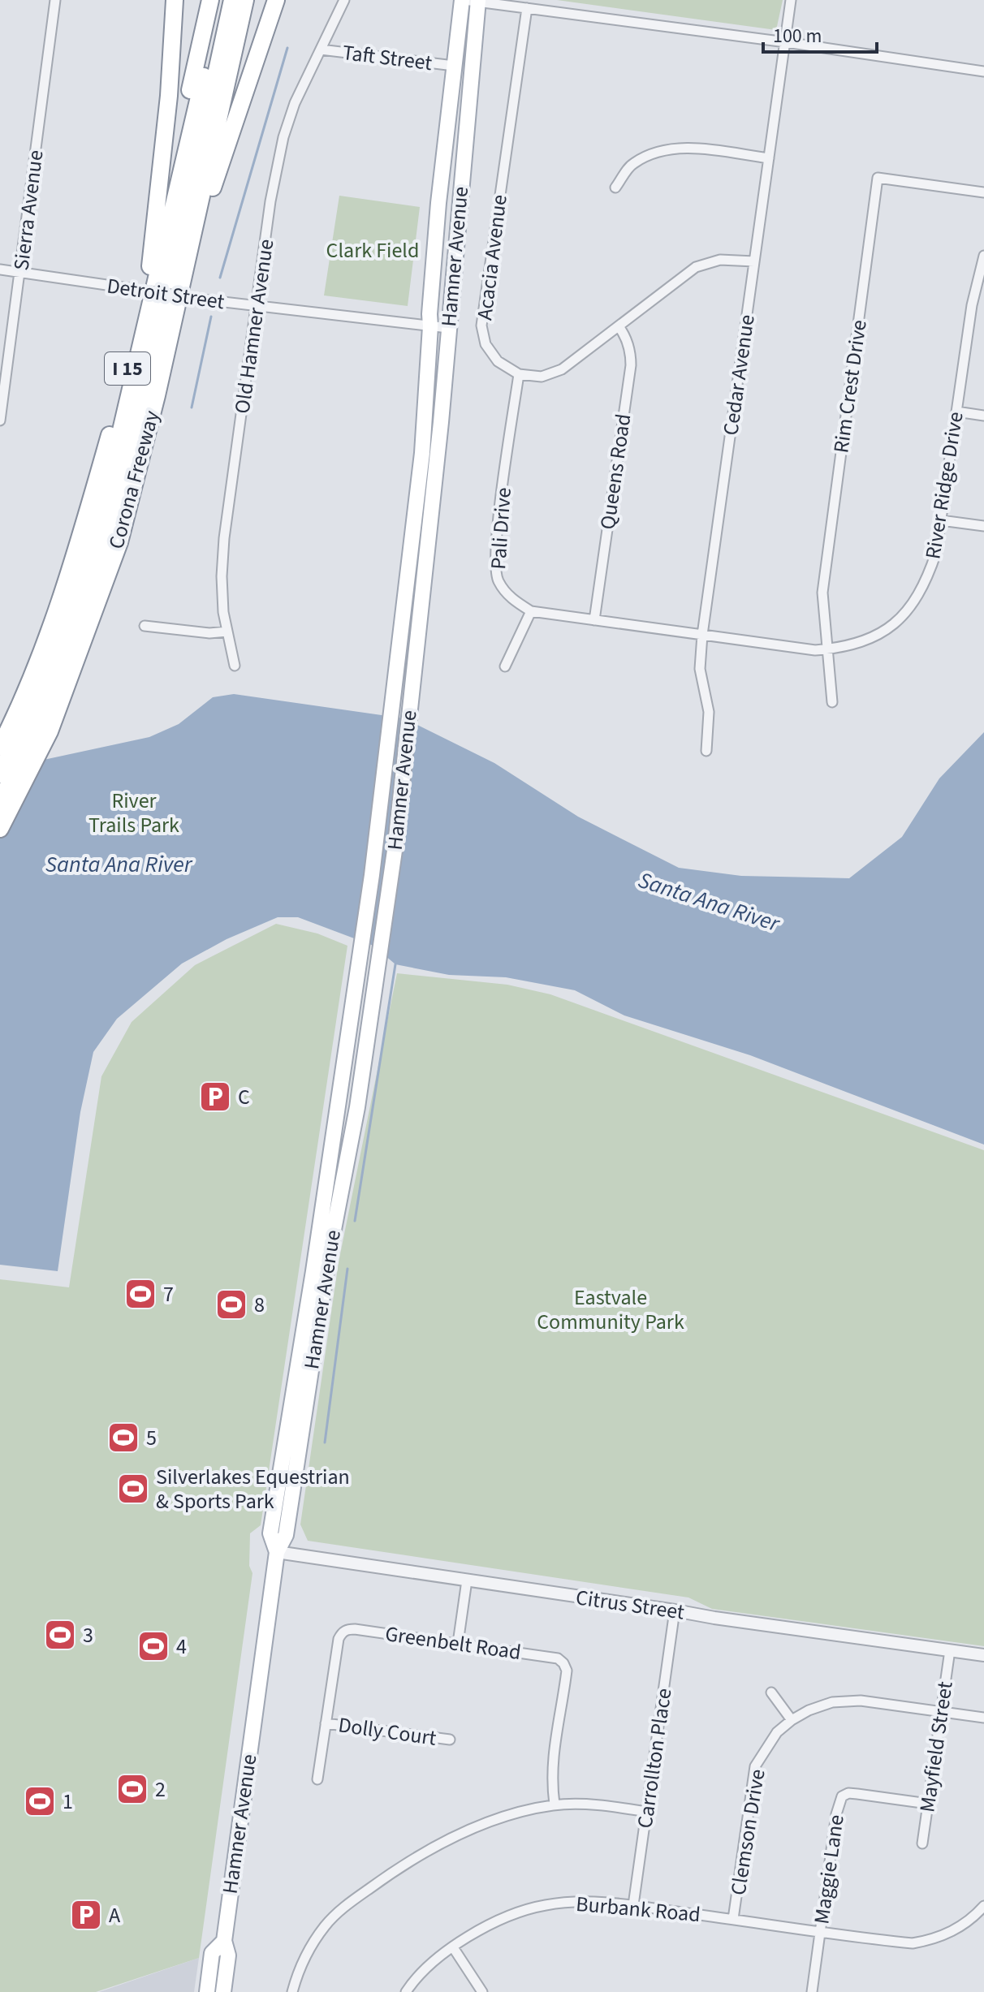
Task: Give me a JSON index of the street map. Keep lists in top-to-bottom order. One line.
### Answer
{"streets":{"highway":["I 15","Corona Freeway"],"main road":["Hamner Avenue"],"street":["Taft Street","Sierra Avenue","Acacia Avenue","Detroit Street","Old Hamner Avenue","Cedar Avenue","Rim Crest Drive","Queens Road","River Ridge Drive","Pali Drive","Citrus Street","Greenbelt Road","Dolly Court","Mayfield Street","Carrollton Place","Clemson Drive","Maggie Lane","Burbank Road"]},"crossings":[["Taft Street","Hamner Avenue"],["Taft Street","Old Hamner Avenue"],["Sierra Avenue","Detroit Street"],["Hamner Avenue","Detroit Street"],["Hamner Avenue","Citrus Street"],["Acacia Avenue","Pali Drive"],["Detroit Street","Old Hamner Avenue"],["Cedar Avenue","River Ridge Drive"],["Rim Crest Drive","River Ridge Drive"],["Citrus Street","Mayfield Street"],["Citrus Street","Carrollton Place"],["Greenbelt Road","Dolly Court"],["Mayfield Street","Clemson Drive"],["Mayfield Street","Maggie Lane"],["Carrollton Place","Burbank Road"],["Clemson Drive","Burbank Road"],["Maggie Lane","Burbank Road"]],"water":["Santa Ana River"],"parks":["Clark Field","River Trails Park","Eastvale Community Park"],"places":{"parking":["C","A"],"sports":["7","8","5","Silverlakes Equestrian & Sports Park","3","4","2","1"]},"scale_bar":"100 m"}
